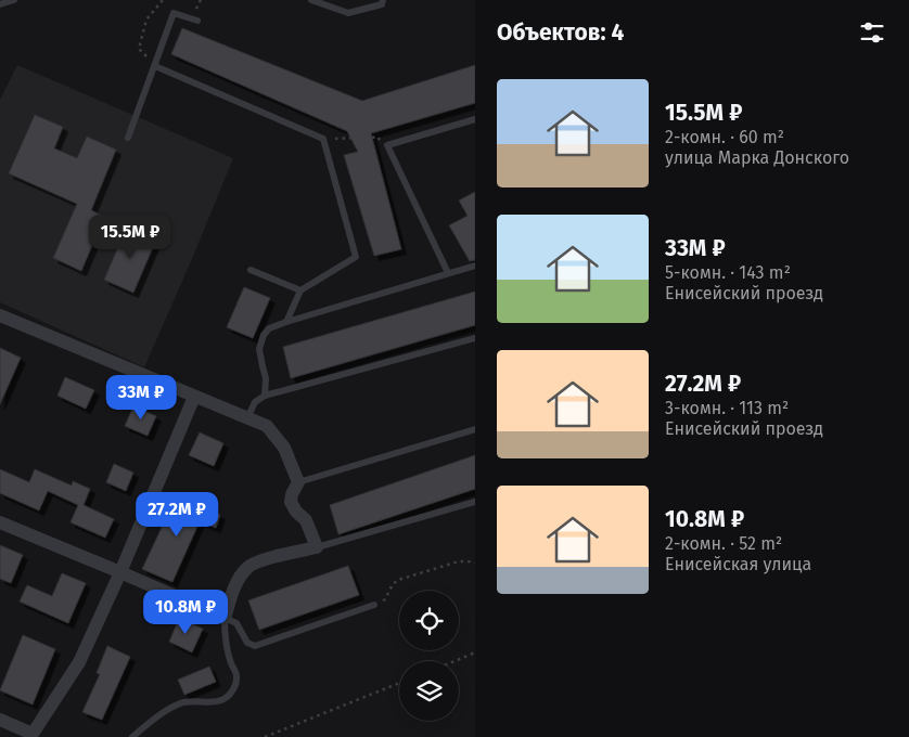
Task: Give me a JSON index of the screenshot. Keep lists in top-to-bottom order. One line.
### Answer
{"page":{"heading":"Объектов: 4","list":[{"name":"15.5M ₽","note":"2-комн. · 60 m² · улица Марка Донского"},{"name":"33M ₽","note":"5-комн. · 143 m² · Енисейский проезд"},{"name":"27.2M ₽","note":"3-комн. · 113 m² · Енисейский проезд"},{"name":"10.8M ₽","note":"2-комн. · 52 m² · Енисейская улица"}],"price":["15.5M ₽","33M ₽","27.2M ₽","10.8M ₽"]}}
